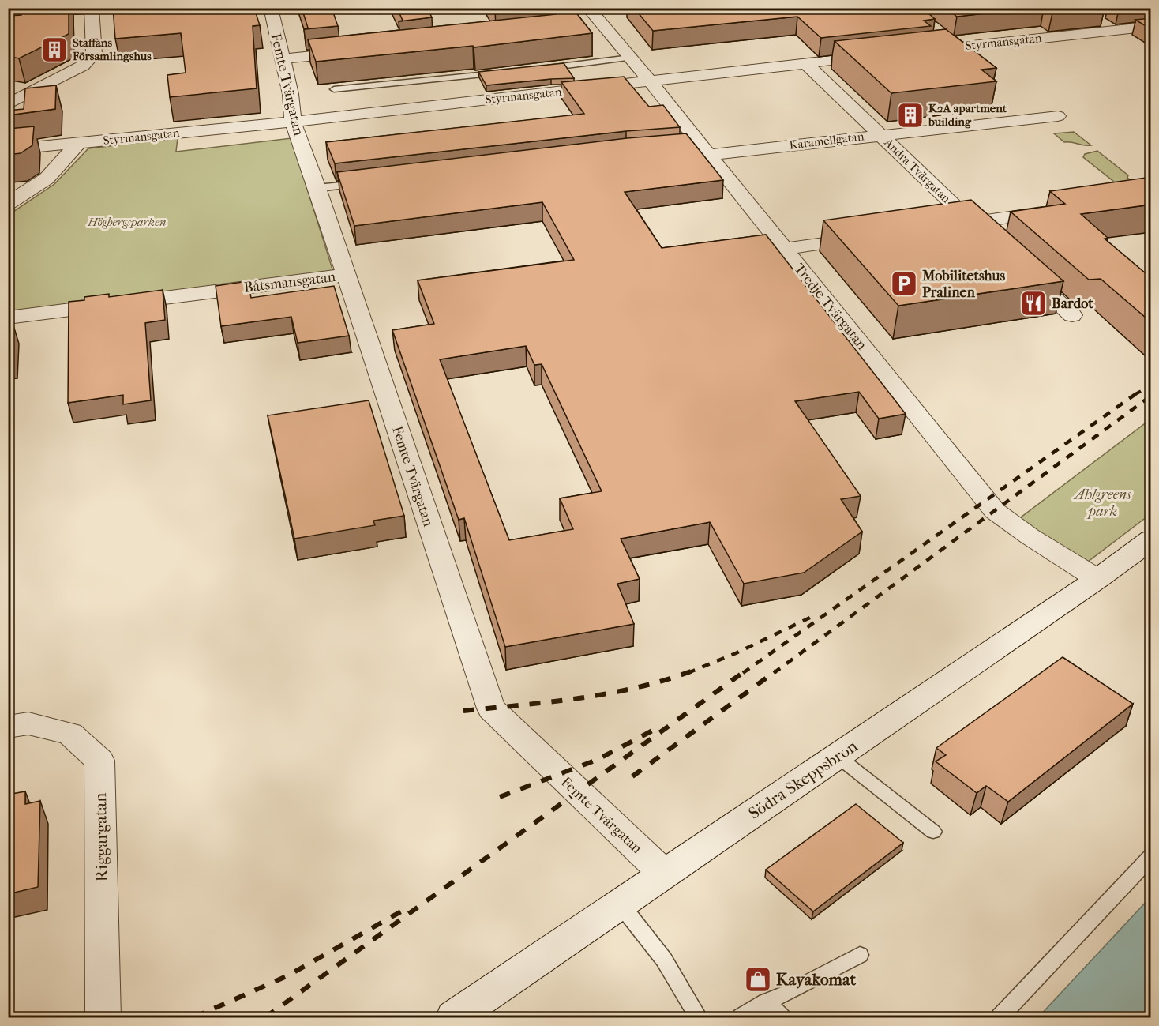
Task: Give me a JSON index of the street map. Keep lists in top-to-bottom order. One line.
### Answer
{"streets":{"street":["Styrmansgatan","Femte Tvärgatan","Karamellgatan","Andra Tvärgatan","Båtsmansgatan","Tredje Tvärgatan","Södra Skeppsbron","Riggargatan"]},"crossings":[["Styrmansgatan","Femte Tvärgatan"],["Styrmansgatan","Andra Tvärgatan"],["Styrmansgatan","Tredje Tvärgatan"],["Femte Tvärgatan","Båtsmansgatan"],["Femte Tvärgatan","Södra Skeppsbron"],["Karamellgatan","Andra Tvärgatan"],["Karamellgatan","Tredje Tvärgatan"],["Tredje Tvärgatan","Södra Skeppsbron"]],"parks":["Högbergsparken","Ahlgreens park"],"places":{"building":["Staffans Församlingshus","K2A apartment building"],"parking":["Mobilitetshus Pralinen"],"restaurant":["Bardot"],"shop":["Kayakomat"]}}
